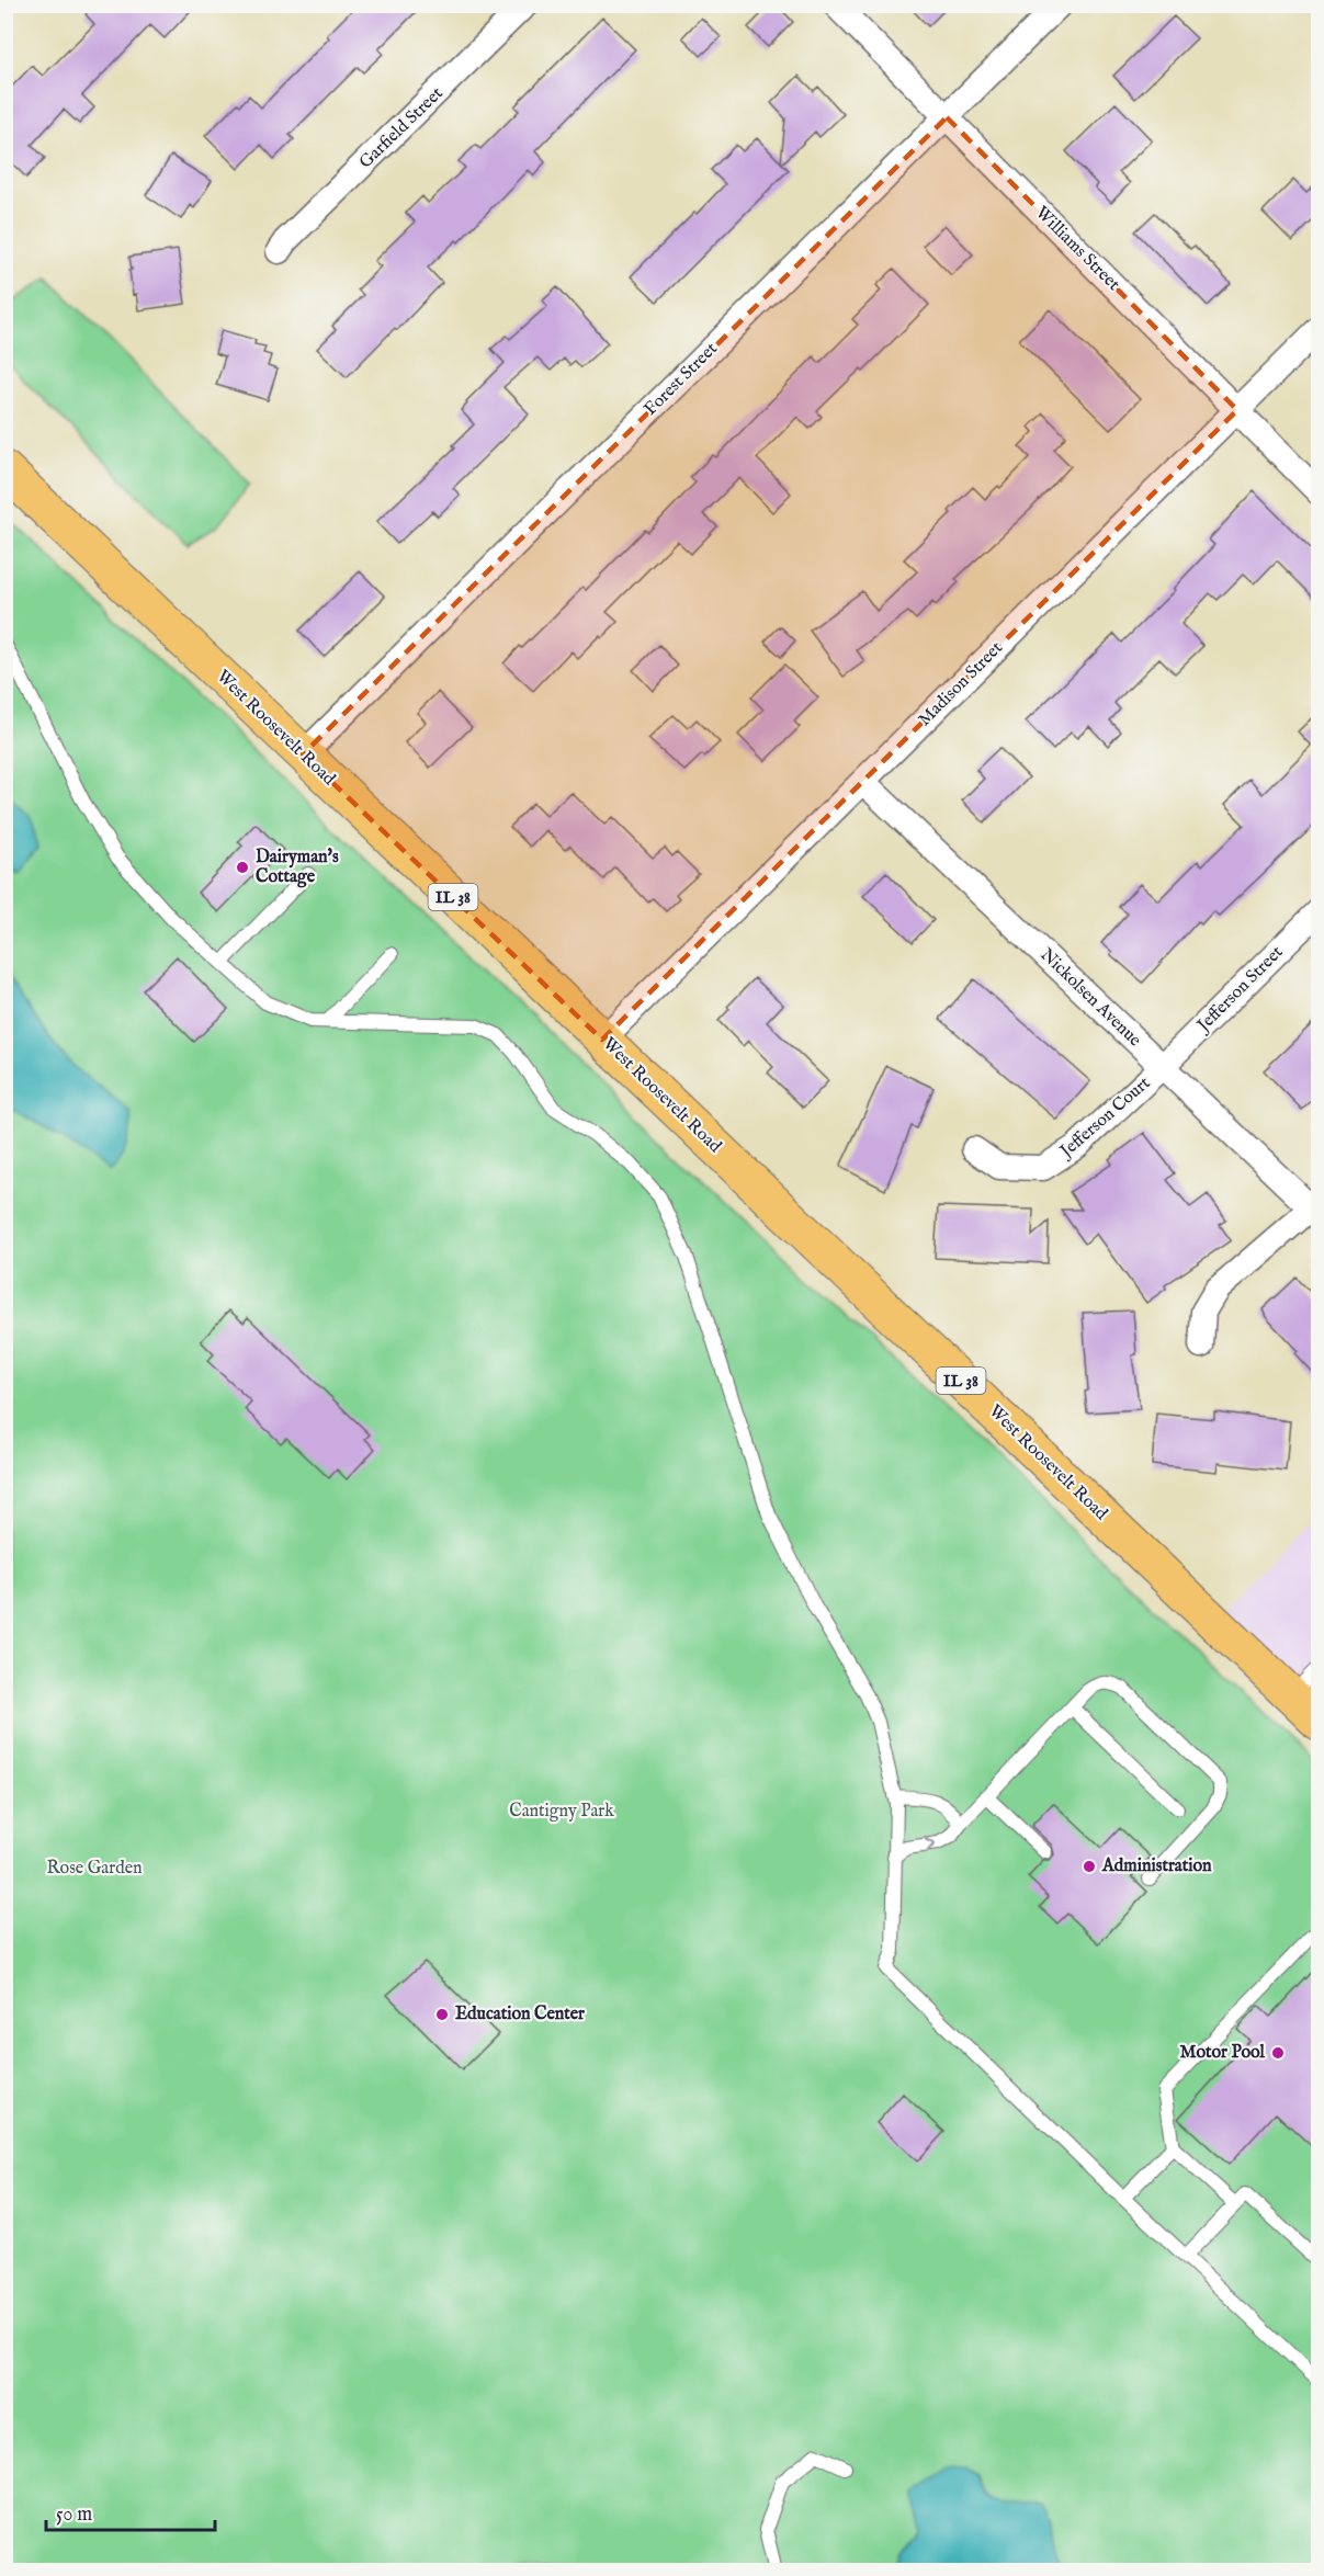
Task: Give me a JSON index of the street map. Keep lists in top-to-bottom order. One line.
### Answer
{"streets":{"main road":["West Roosevelt Road","IL 38"],"street":["Garfield Street","Williams Street","Forest Street","Madison Street","Jefferson Street","Nickolsen Avenue","Jefferson Court"]},"crossings":[["Williams Street","Forest Street"],["Williams Street","Madison Street"],["Forest Street","West Roosevelt Road"],["Madison Street","West Roosevelt Road"],["Madison Street","Nickolsen Avenue"],["Jefferson Street","Nickolsen Avenue"],["Jefferson Street","Jefferson Court"],["Nickolsen Avenue","Jefferson Court"]],"parks":["Cantigny Park","Rose Garden"],"places":["Dairyman's Cottage","Administration","Education Center","Motor Pool"],"scale_bar":"50 m"}
